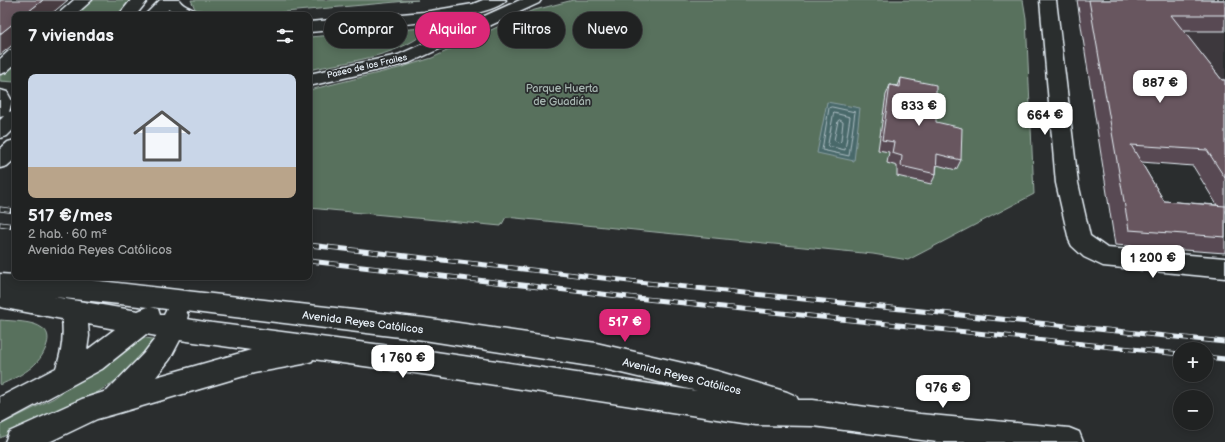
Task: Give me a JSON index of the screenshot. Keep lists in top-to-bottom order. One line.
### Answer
{"streets":{"street":["Paseo de los Frailes","Avenida Reyes Católicos"]},"parks":["Parque Huerta de Guadián"],"page":{"chip":["Comprar","Alquilar","Filtros","Nuevo"],"heading":"7 viviendas","list":[{"name":"517 €/mes","note":"2 hab. · 60 m² · Avenida Reyes Católicos"}],"price":["887 €","833 €","664 €","1 200 €","517 €","1 760 €","976 €"],"map_buttons":["+","−"]}}
